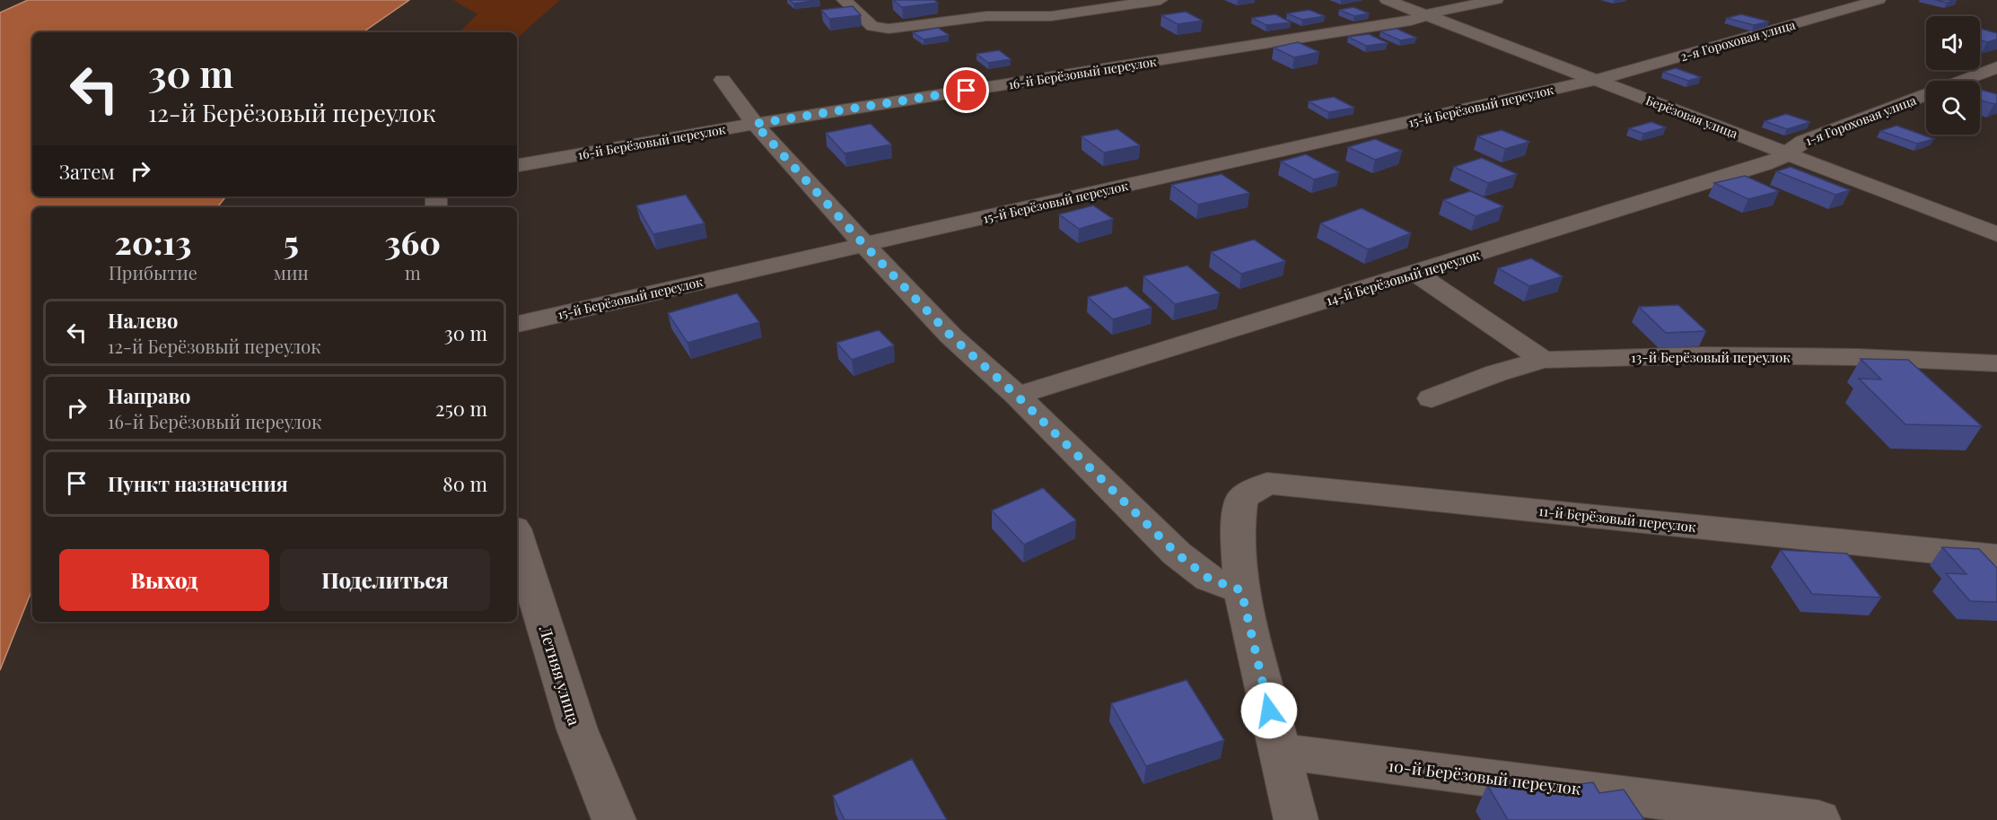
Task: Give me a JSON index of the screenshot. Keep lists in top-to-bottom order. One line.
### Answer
{"streets":{"street":["2-я Гороховая улица","16-й Берёзовый переулок","15-й Берёзовый переулок","Берёзовая улица","1-я Гороховая улица","14-й Берёзовый переулок","13-й Берёзовый переулок","11-й Берёзовый переулок","Летняя улица","10-й Берёзовый переулок"]},"crossings":[["2-я Гороховая улица","15-й Берёзовый переулок"],["2-я Гороховая улица","Берёзовая улица"],["16-й Берёзовый переулок","Берёзовая улица"],["15-й Берёзовый переулок","Берёзовая улица"],["Берёзовая улица","1-я Гороховая улица"],["Берёзовая улица","14-й Берёзовый переулок"],["1-я Гороховая улица","14-й Берёзовый переулок"]],"page":{"turn":["30 m","12-й Берёзовый переулок"],"then":"Затем","eta":["20:13","Прибытие","5","мин","360","m"],"list":[{"name":"Налево","note":"12-й Берёзовый переулок","value":"30 m"},{"name":"Направо","note":"16-й Берёзовый переулок","value":"250 m"},{"name":"Пункт назначения","value":"80 m"}],"buttons":["Выход","Поделиться"]}}
